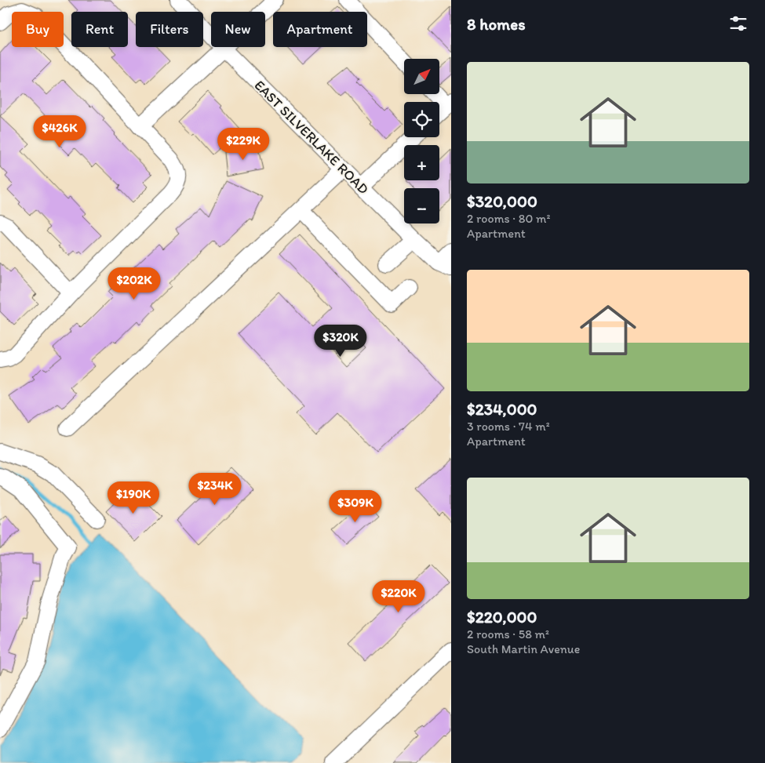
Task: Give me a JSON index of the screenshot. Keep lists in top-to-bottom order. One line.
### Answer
{"streets":{"street":["EAST SILVERLAKE ROAD"]},"north":"top right","page":{"heading":"8 homes","chip":["Buy","Rent","Filters","New","Apartment"],"list":[{"name":"$320,000","note":"2 rooms · 80 m² · Apartment"},{"name":"$234,000","note":"3 rooms · 74 m² · Apartment"},{"name":"$220,000","note":"2 rooms · 58 m² · South Martin Avenue"}],"map_buttons":["+","−"],"price":["$426K","$229K","$202K","$320K","$234K","$190K","$309K","$220K"]}}
